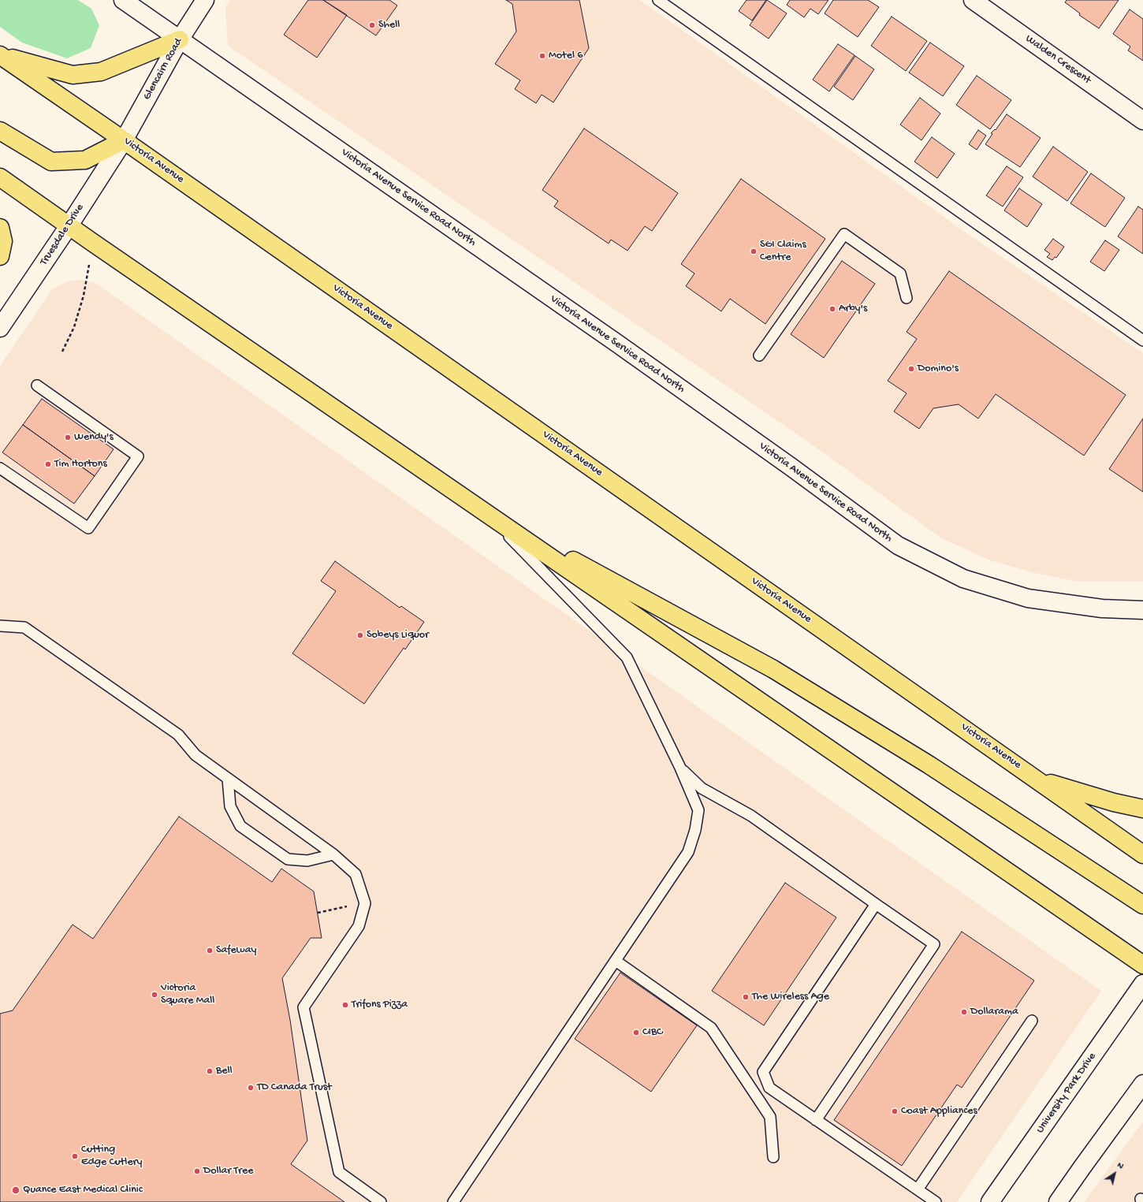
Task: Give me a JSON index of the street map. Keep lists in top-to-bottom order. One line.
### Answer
{"streets":{"highway":["Victoria Avenue"],"street":["Walden Crescent","Glencairn Road","Victoria Avenue Service Road North","Truesdale Drive","University Park Drive"]},"crossings":[["Glencairn Road","Victoria Avenue"],["Glencairn Road","Victoria Avenue Service Road North"],["Glencairn Road","Truesdale Drive"],["Victoria Avenue","Truesdale Drive"]],"places":["Shell","Motel 6","SGI Claims Centre","Arby's","Domino's","Wendy's","Tim Hortons","Sobeys Liquor","Safeway","Victoria Square Mall","The Wireless Age","Trifons Pizza","Dollarama","CIBC","Bell","TD Canada Trust","Coast Appliances","Cutting Edge Cutlery","Dollar Tree","Quance East Medical Clinic"],"north":"top right"}
